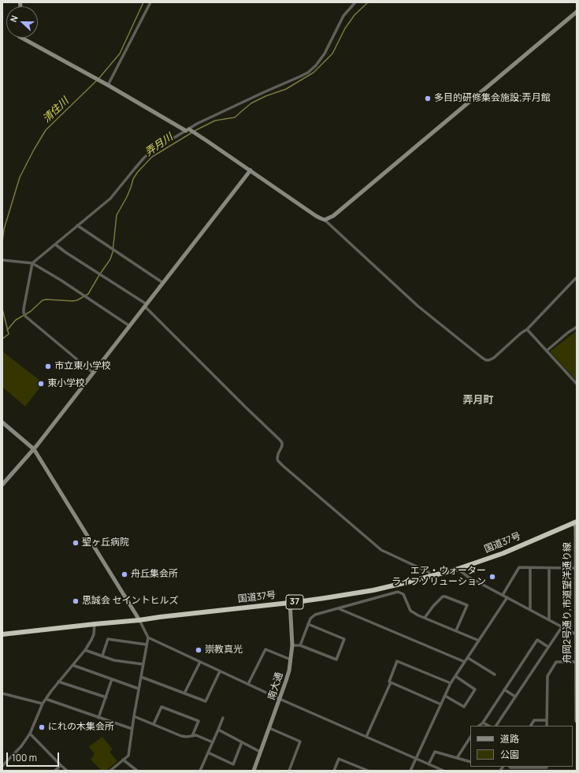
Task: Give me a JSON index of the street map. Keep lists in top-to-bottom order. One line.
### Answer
{"streets":{"highway":["国道37号","37"],"street":["舟岡2号通り,市道望洋通り線","南大通"]},"crossings":[["国道37号","舟岡2号通り,市道望洋通り線"],["国道37号","南大通"]],"districts":["弄月町"],"water":["清住川","弄月川"],"places":["多目的研修集会施設;弄月館","市立東小学校","東小学校","聖ヶ丘病院","舟丘集会所","エア・ウォーター ライフソリューション","思誠会 セイントヒルズ","崇教真光","にれの木集会所"],"legend":["道路","公園"],"scale_bar":"100 m","north":"left"}
